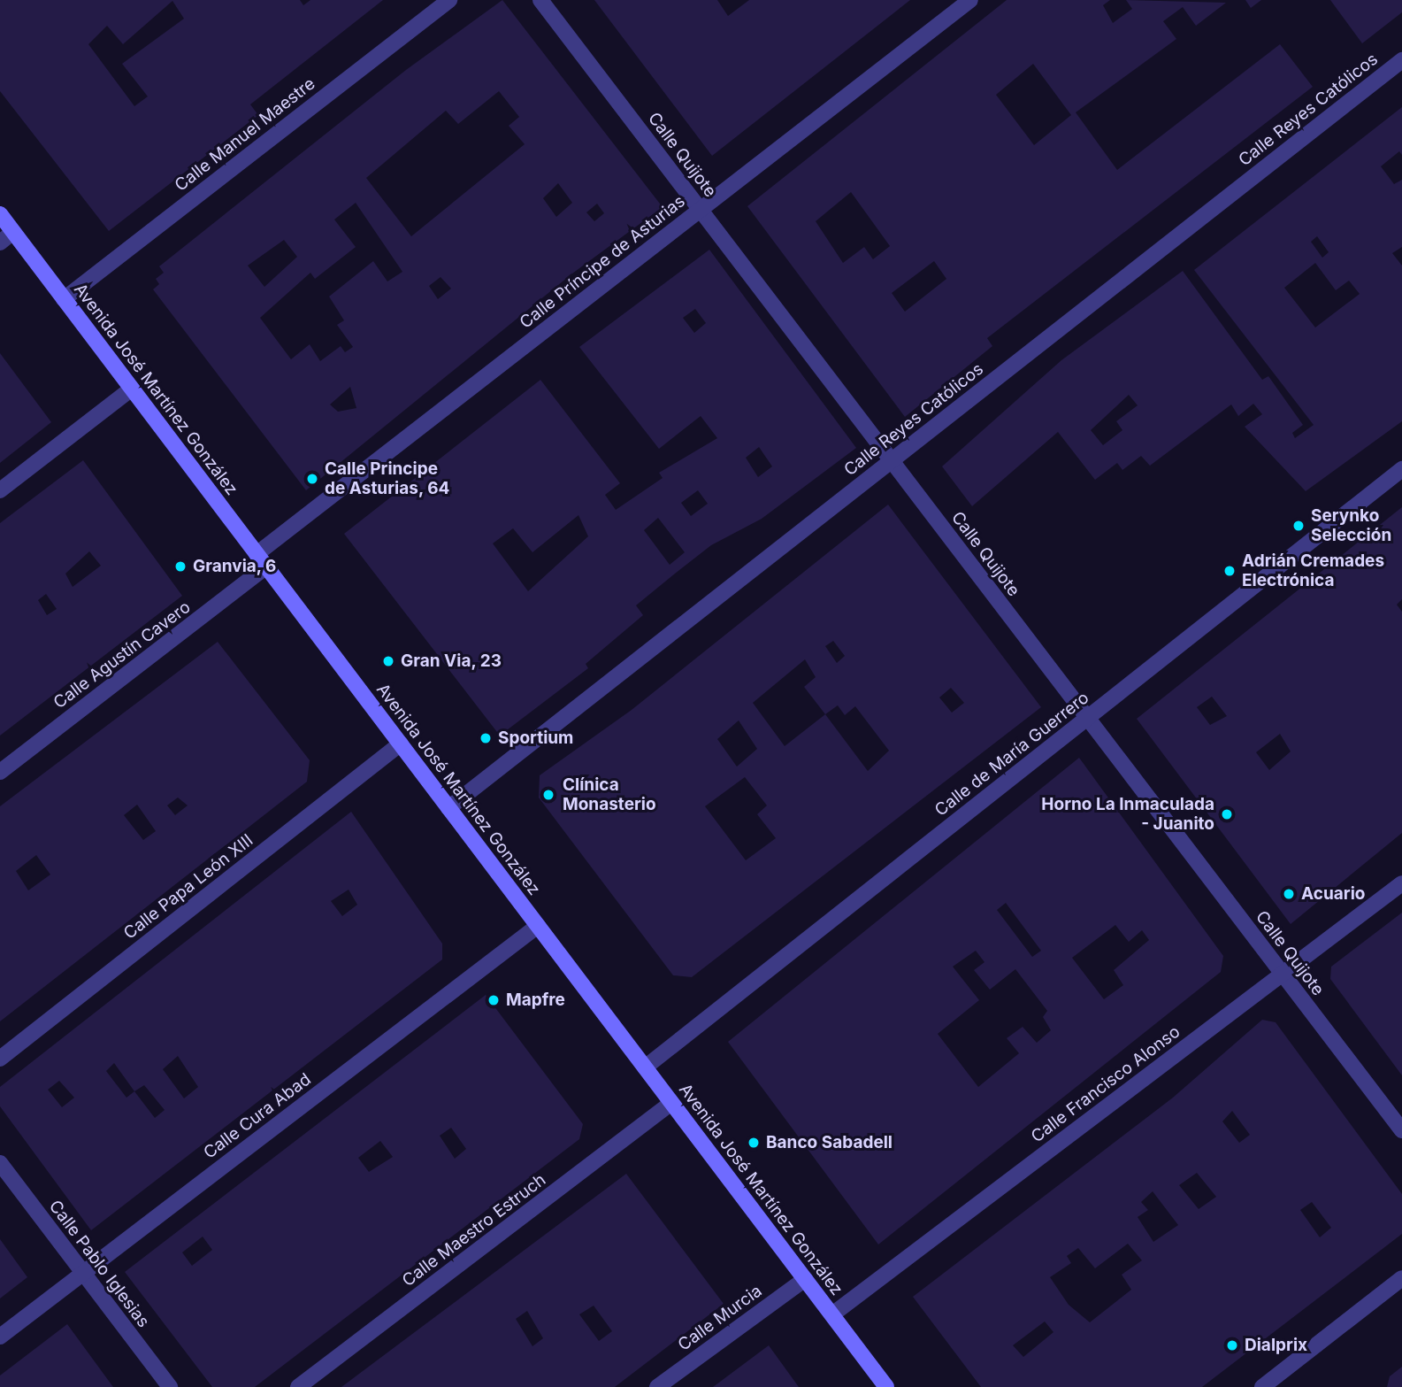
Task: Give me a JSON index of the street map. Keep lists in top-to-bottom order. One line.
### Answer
{"streets":{"street":["Calle Reyes Católicos","Calle Manuel Maestre","Calle Quijote","Calle Príncipe de Asturias","Avenida José Martínez González","Calle Agustín Cavero","Calle de María Guerrero","Calle Papa León XIII","Calle Francisco Alonso","Calle Cura Abad","Calle Maestro Estruch","Calle Pablo Iglesias","Calle Murcia"]},"crossings":[["Calle Reyes Católicos","Calle Quijote"],["Calle Reyes Católicos","Avenida José Martínez González"],["Calle Manuel Maestre","Avenida José Martínez González"],["Calle Quijote","Calle Príncipe de Asturias"],["Calle Quijote","Calle de María Guerrero"],["Calle Quijote","Calle Francisco Alonso"],["Calle Príncipe de Asturias","Avenida José Martínez González"],["Calle Príncipe de Asturias","Calle Agustín Cavero"],["Avenida José Martínez González","Calle Agustín Cavero"],["Avenida José Martínez González","Calle de María Guerrero"],["Avenida José Martínez González","Calle Papa León XIII"],["Avenida José Martínez González","Calle Francisco Alonso"],["Avenida José Martínez González","Calle Cura Abad"],["Avenida José Martínez González","Calle Maestro Estruch"],["Avenida José Martínez González","Calle Murcia"],["Calle Cura Abad","Calle Pablo Iglesias"]],"places":["Calle Principe de Asturias, 64","Serynko Selección","Granvia, 6","Adrián Cremades Electrónica","Gran Via, 23","Sportium","Clínica Monasterio","Horno La Inmaculada - Juanito","Acuario","Mapfre","Banco Sabadell","Dialprix"]}
